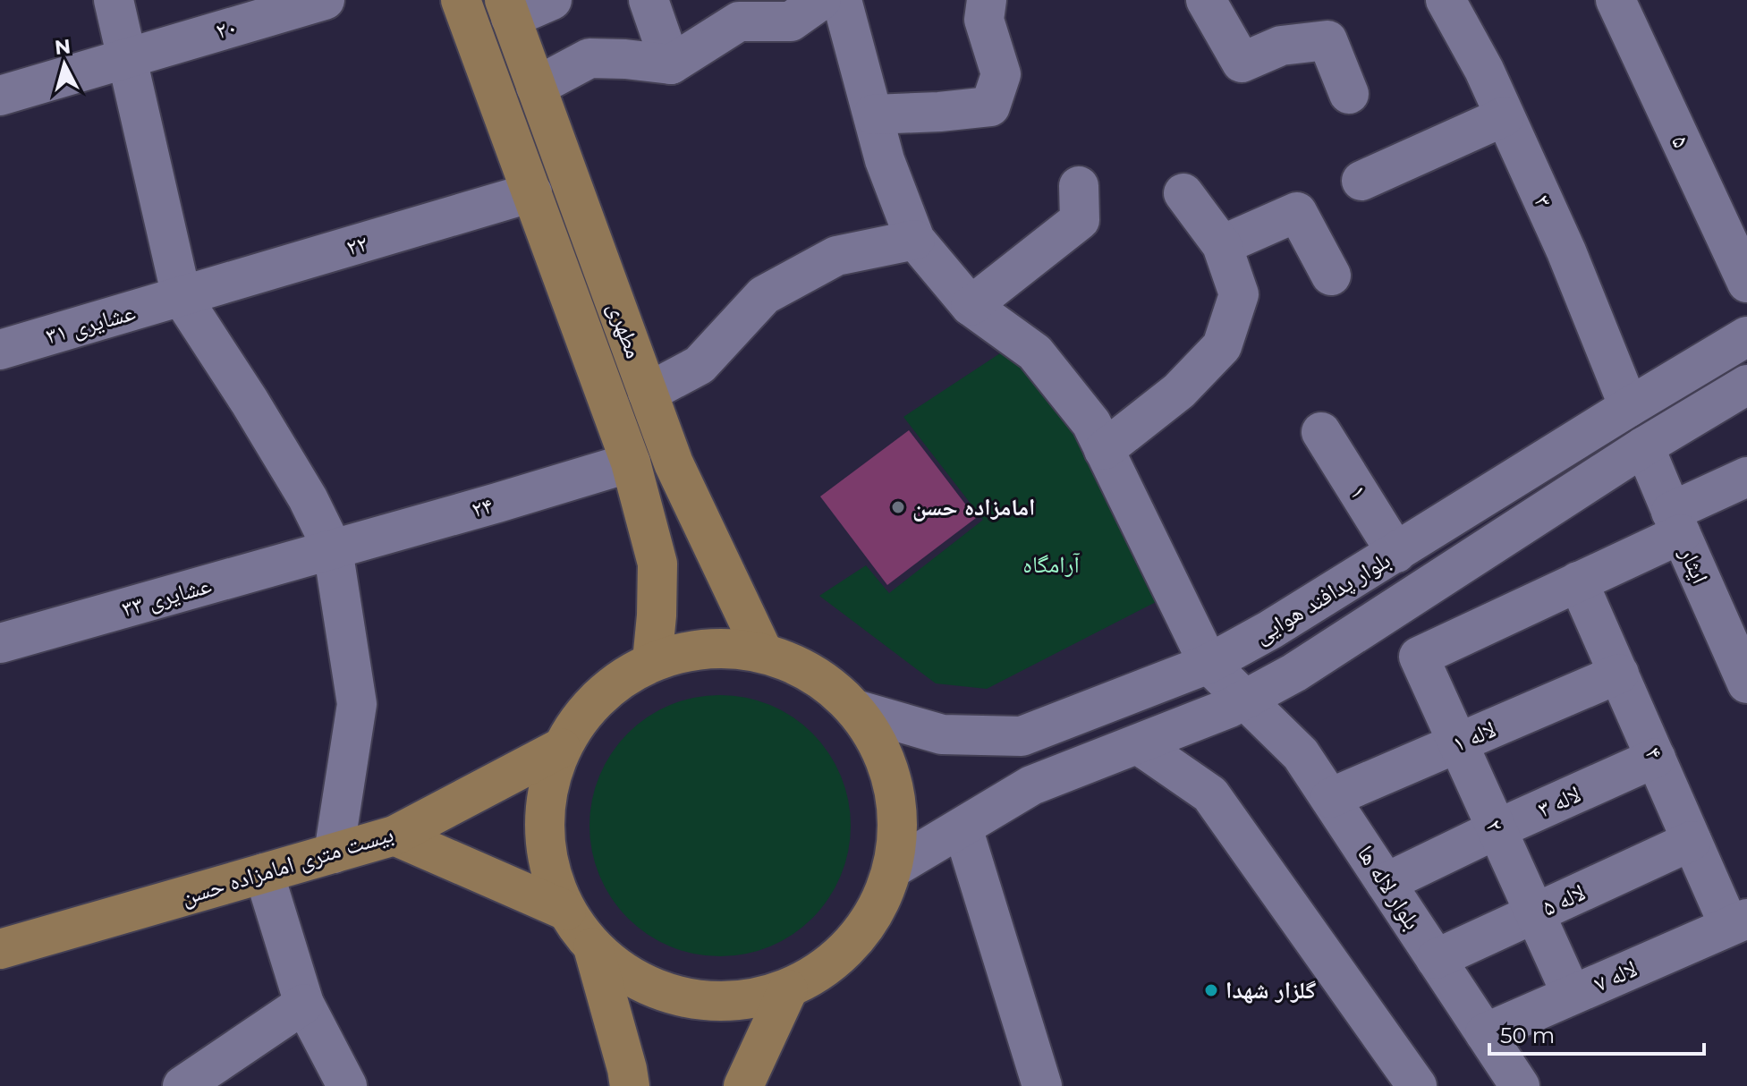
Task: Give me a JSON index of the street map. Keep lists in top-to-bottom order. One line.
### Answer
{"streets":{"main road":["مطهری","بیست متری امامزاده حسن"],"street":["۲۰","۵","۳","۲۲","عشایری ۳۱","۱","۲۴","ایثار","عشایری ۳۳","بلوار پدافند هوایی","لاله ۱","۴","لاله ۳","۲","بلوار لاله ها","لاله ۵","لاله ۷"]},"crossings":[["۳","بلوار پدافند هوایی"],["۲۲","عشایری ۳۱"],["۲۲","مطهری"],["مطهری","۲۴"],["۱","بلوار پدافند هوایی"],["۲۴","عشایری ۳۳"],["ایثار","بلوار پدافند هوایی"],["بلوار پدافند هوایی","بلوار لاله ها"],["لاله ۱","۴"],["لاله ۱","۲"],["لاله ۱","بلوار لاله ها"],["۴","لاله ۳"],["۴","۲"],["۴","لاله ۵"],["۴","لاله ۷"],["لاله ۳","۲"],["لاله ۳","بلوار لاله ها"],["۲","لاله ۵"],["۲","لاله ۷"],["بلوار لاله ها","لاله ۵"],["بلوار لاله ها","لاله ۷"]],"parks":["آرامگاه"],"places":["امامزاده حسن","گلزار شهدا"],"scale_bar":"50 m","north":"top"}
